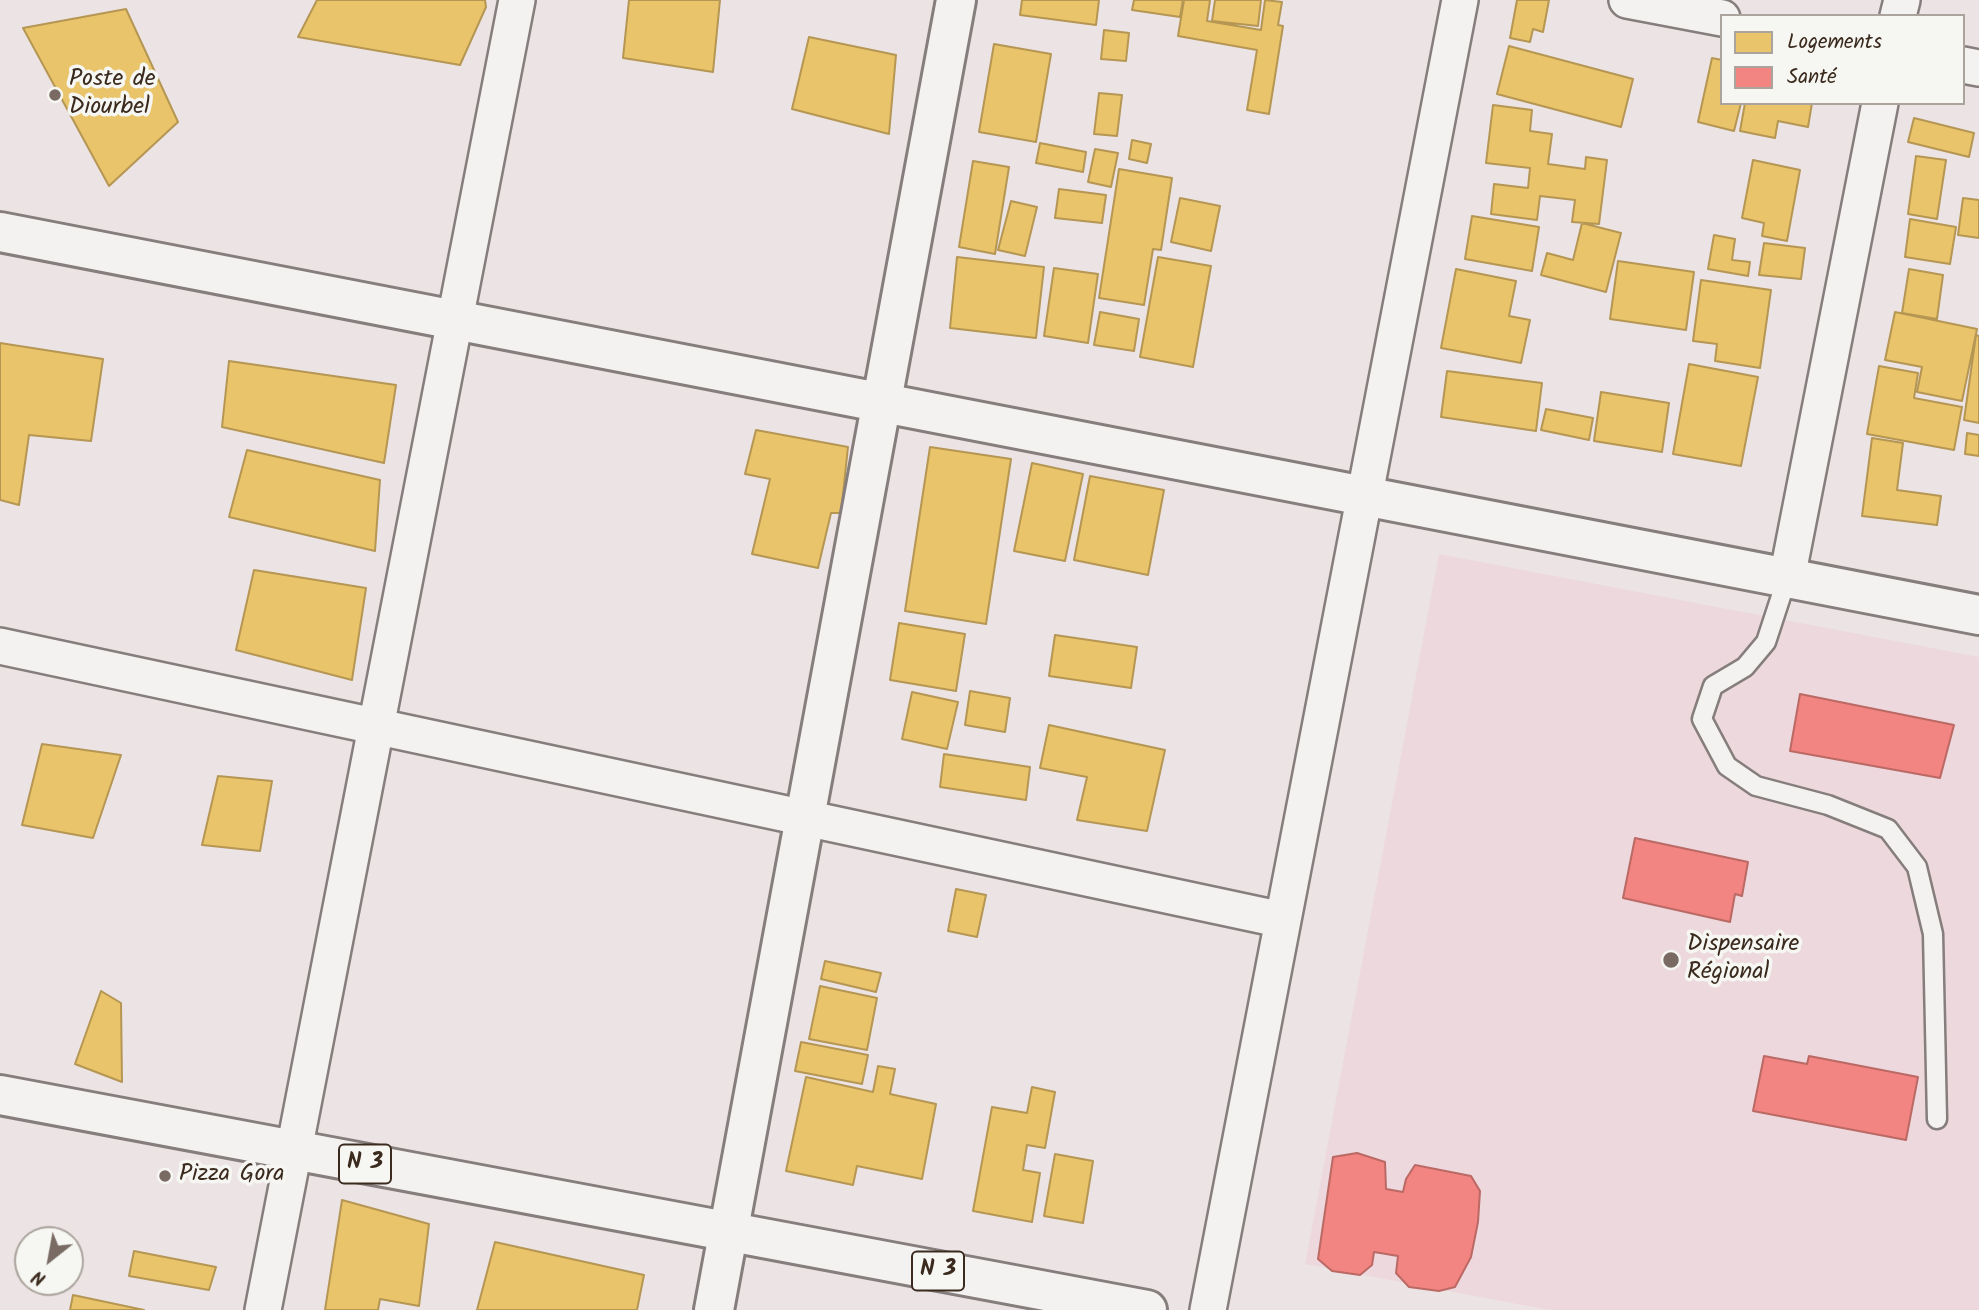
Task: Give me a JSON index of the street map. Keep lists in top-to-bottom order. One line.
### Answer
{"streets":{"street":["N 3"]},"places":["Poste de Diourbel","Dispensaire Régional","Pizza Gora"],"legend":["Logements","Santé"],"north":"bottom left"}
